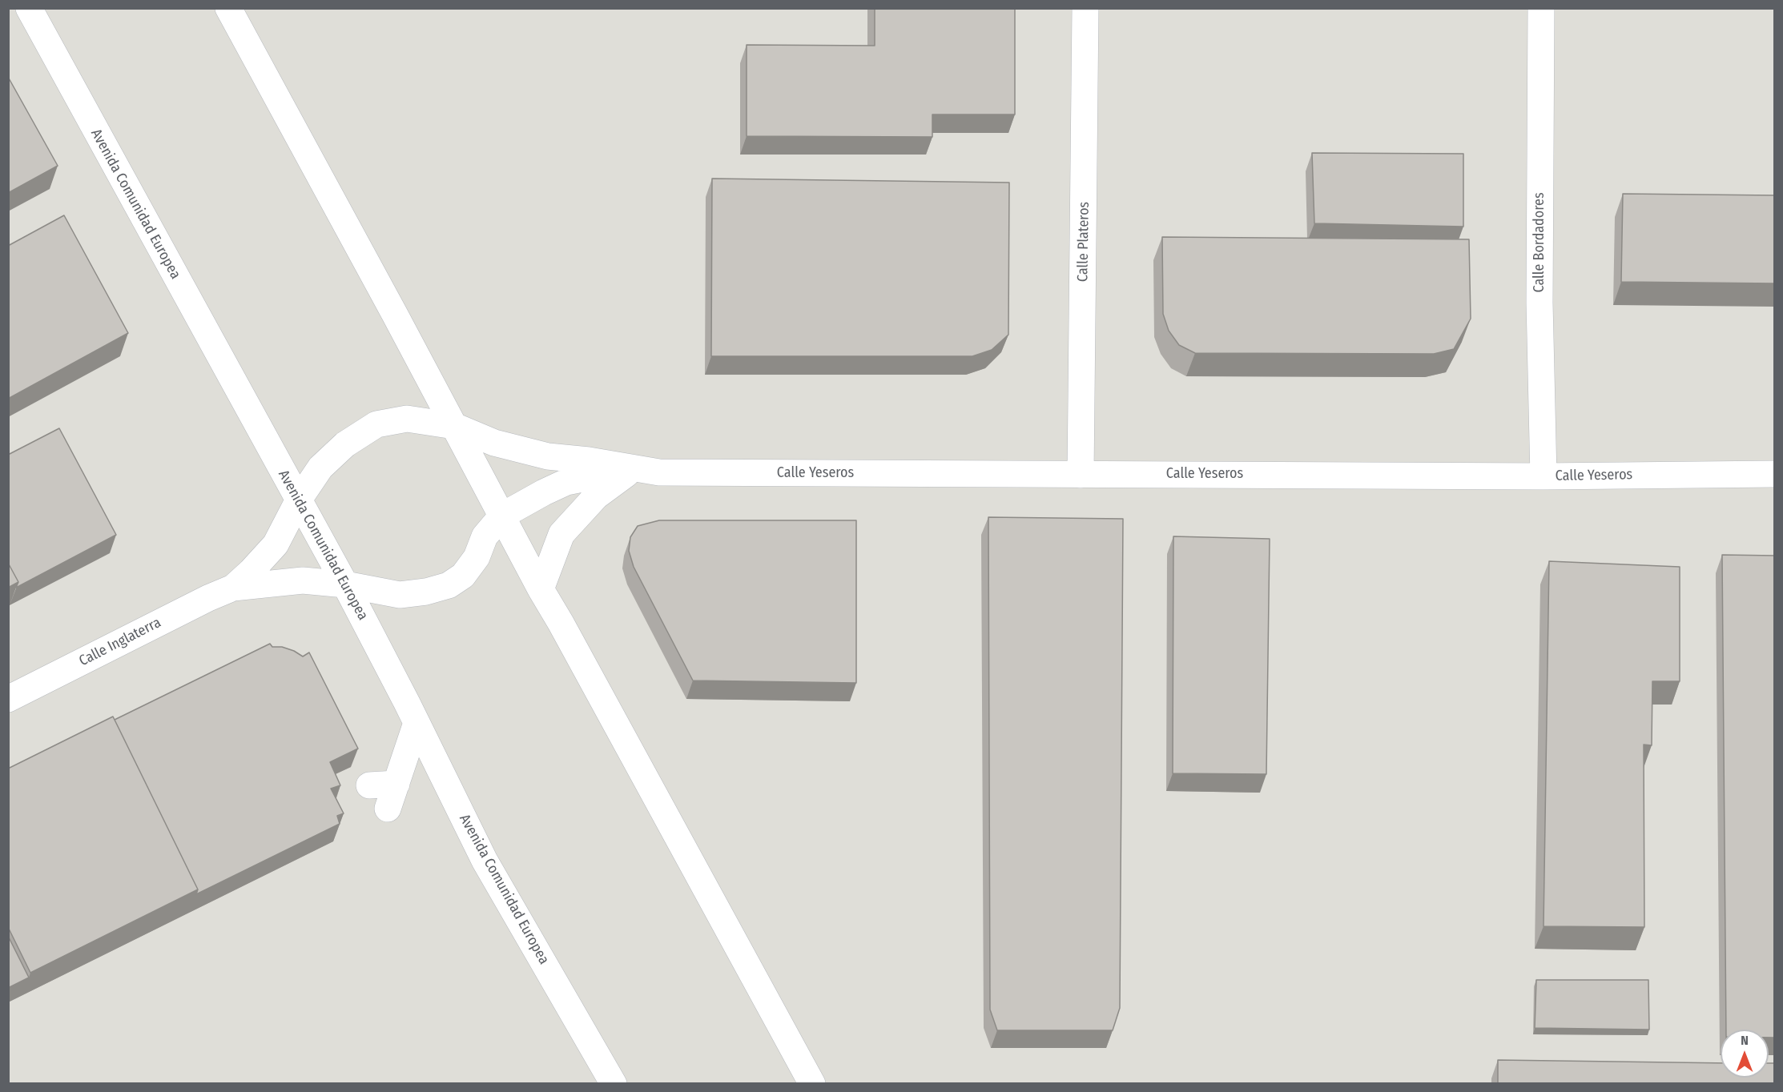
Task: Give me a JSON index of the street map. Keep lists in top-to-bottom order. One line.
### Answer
{"streets":{"street":["Avenida Comunidad Europea","Calle Plateros","Calle Bordadores","Calle Yeseros","Calle Inglaterra"]},"crossings":[["Avenida Comunidad Europea","Calle Yeseros"],["Calle Plateros","Calle Yeseros"],["Calle Bordadores","Calle Yeseros"],["Calle Yeseros","Calle Inglaterra"]],"north":"top"}
